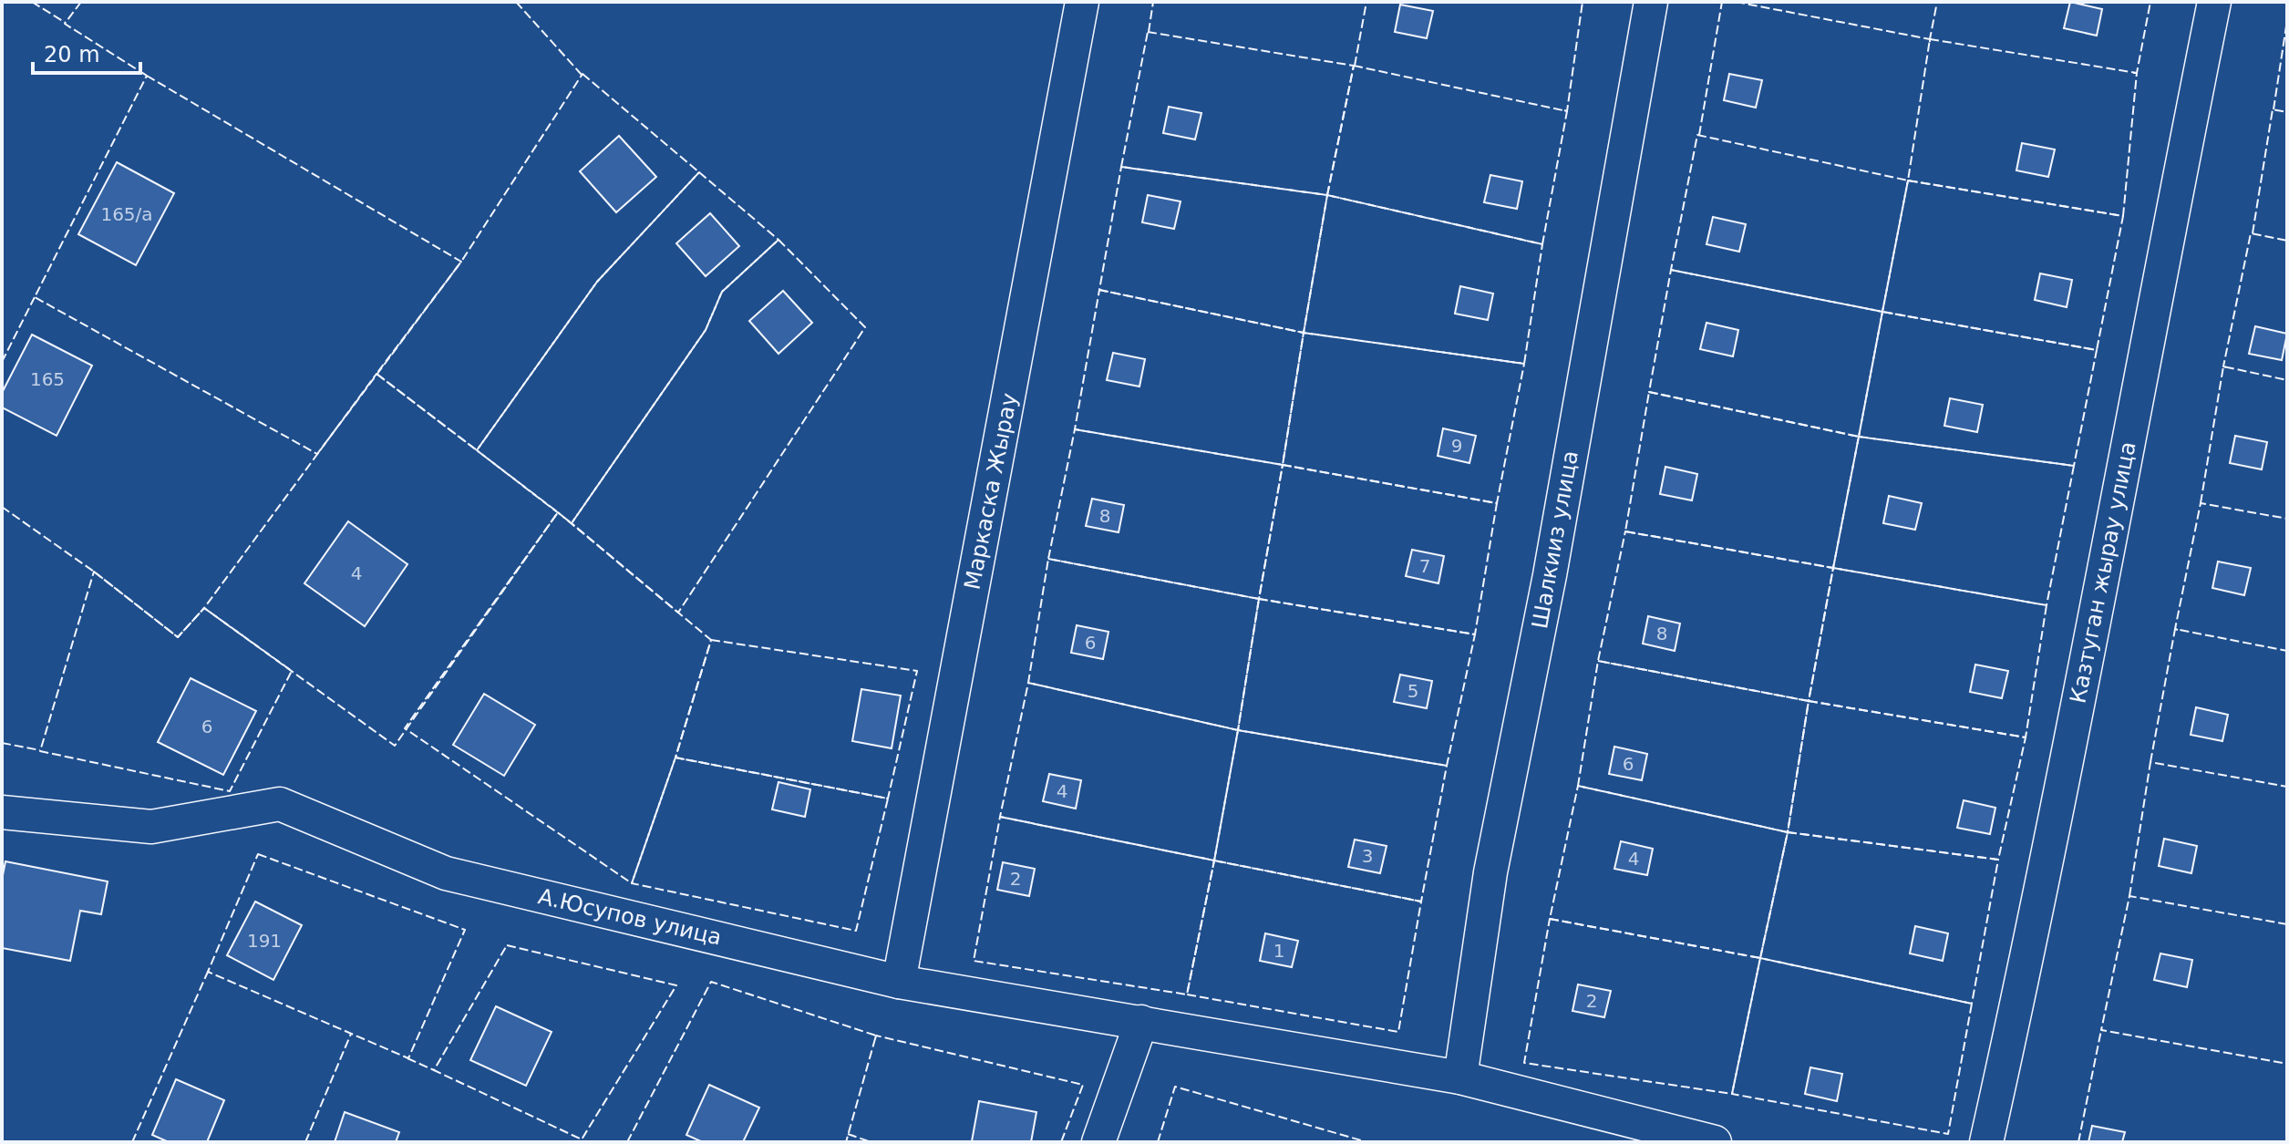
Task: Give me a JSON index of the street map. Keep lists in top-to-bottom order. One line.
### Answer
{"streets":{"street":["Маркаска Жырау","Шалкииз улица","Казтуган жырау улица","А.Юсупов улица"]},"crossings":[["Маркаска Жырау","А.Юсупов улица"],["Шалкииз улица","А.Юсупов улица"]],"house_numbers":["165/а","165","9","8","7","4","8","6","5","6","6","4","3","4","2","191","1","2"],"scale_bar":"20 m"}
